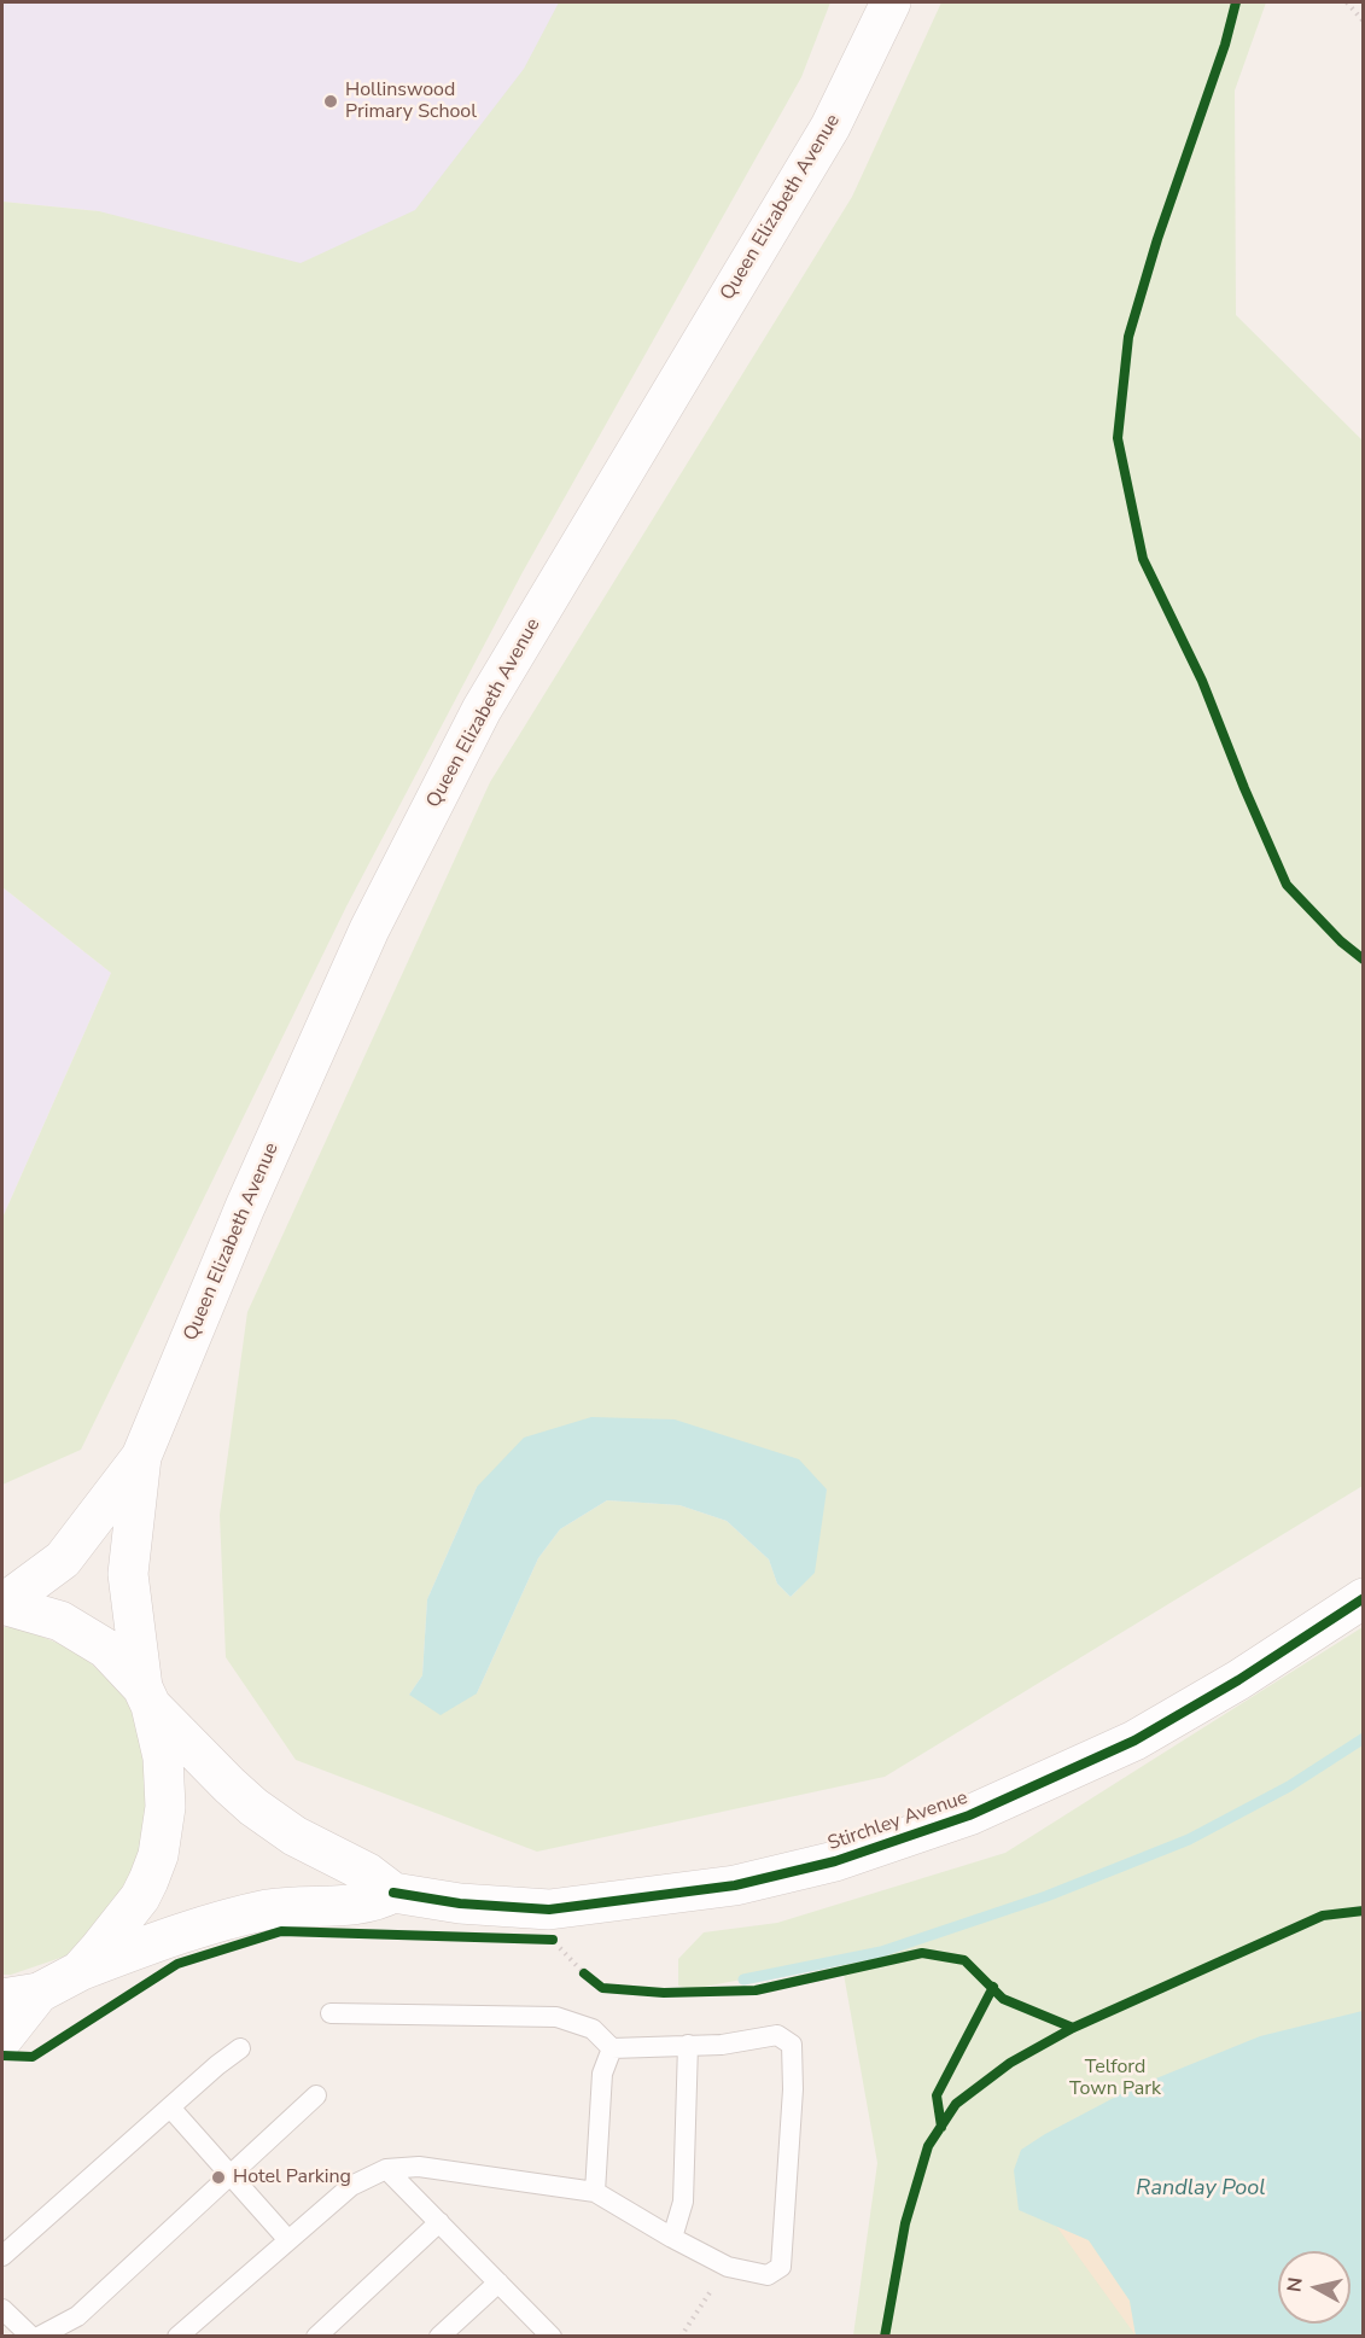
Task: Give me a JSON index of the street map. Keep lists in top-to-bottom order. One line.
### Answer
{"streets":{"street":["Queen Elizabeth Avenue","Stirchley Avenue"]},"water":["Randlay Pool"],"parks":["Telford Town Park"],"places":["Hollinswood Primary School","Hotel Parking"],"north":"left"}
